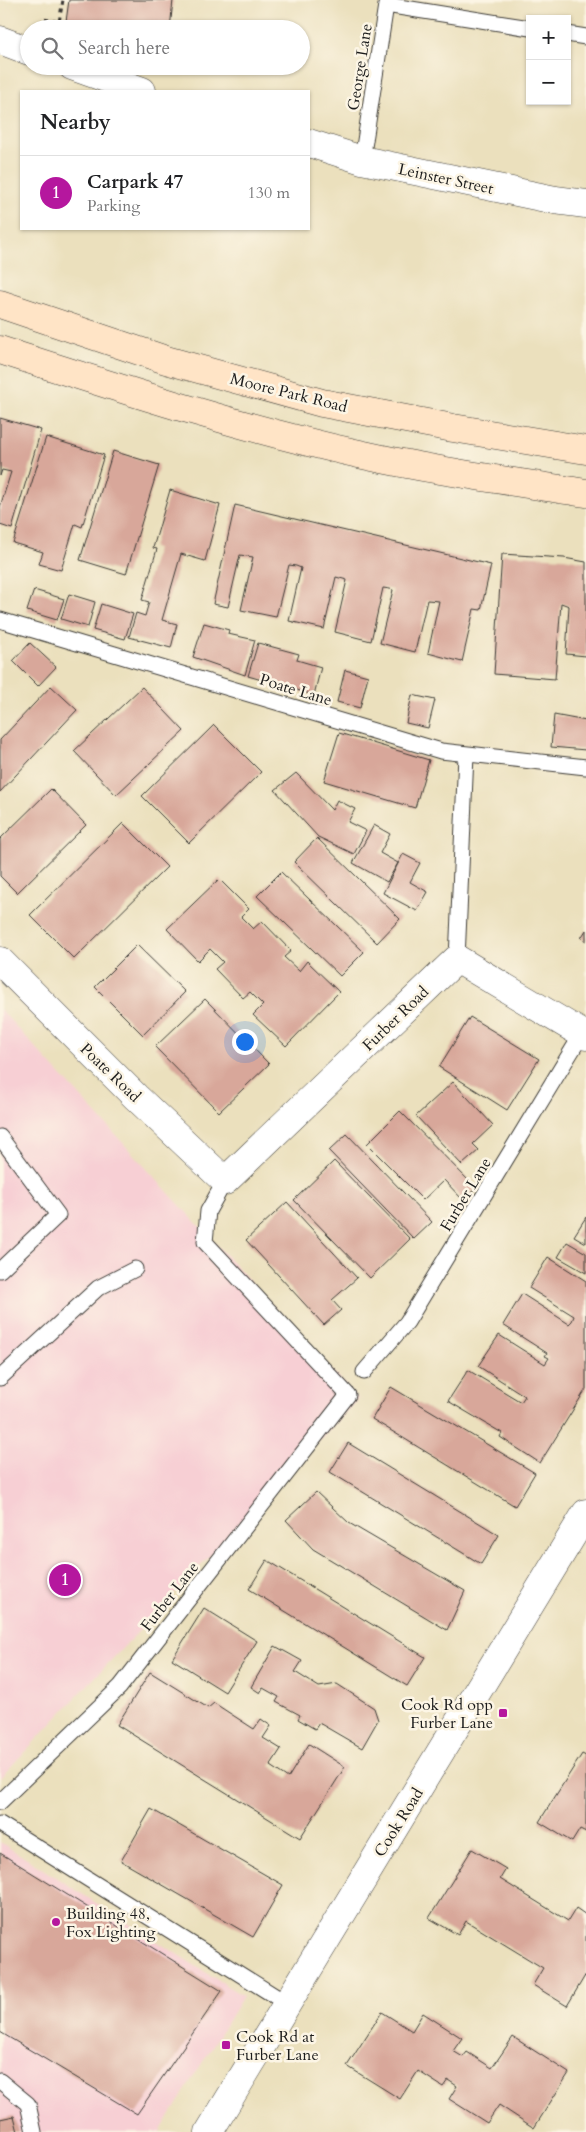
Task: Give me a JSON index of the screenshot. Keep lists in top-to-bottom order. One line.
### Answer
{"streets":{"main road":["Moore Park Road"],"street":["Leinster Street","Furber Road","Poate Road","Cook Road"],"lane":["George Lane","Poate Lane","Furber Lane"]},"crossings":[["George Lane","Leinster Street"],["Furber Road","Poate Road"],["Furber Road","Furber Lane"],["Poate Road","Furber Lane"]],"places":{"transit":["Cook Rd opp Furber Lane","Cook Rd at Furber Lane"],"other":["Building 48, Fox Lighting"]},"page":{"map_buttons":["+","−"],"search":"Search here","heading":"Nearby","list":[{"mark":"1","name":"Carpark 47","note":"Parking","value":"130 m"}],"pins":"1"}}
